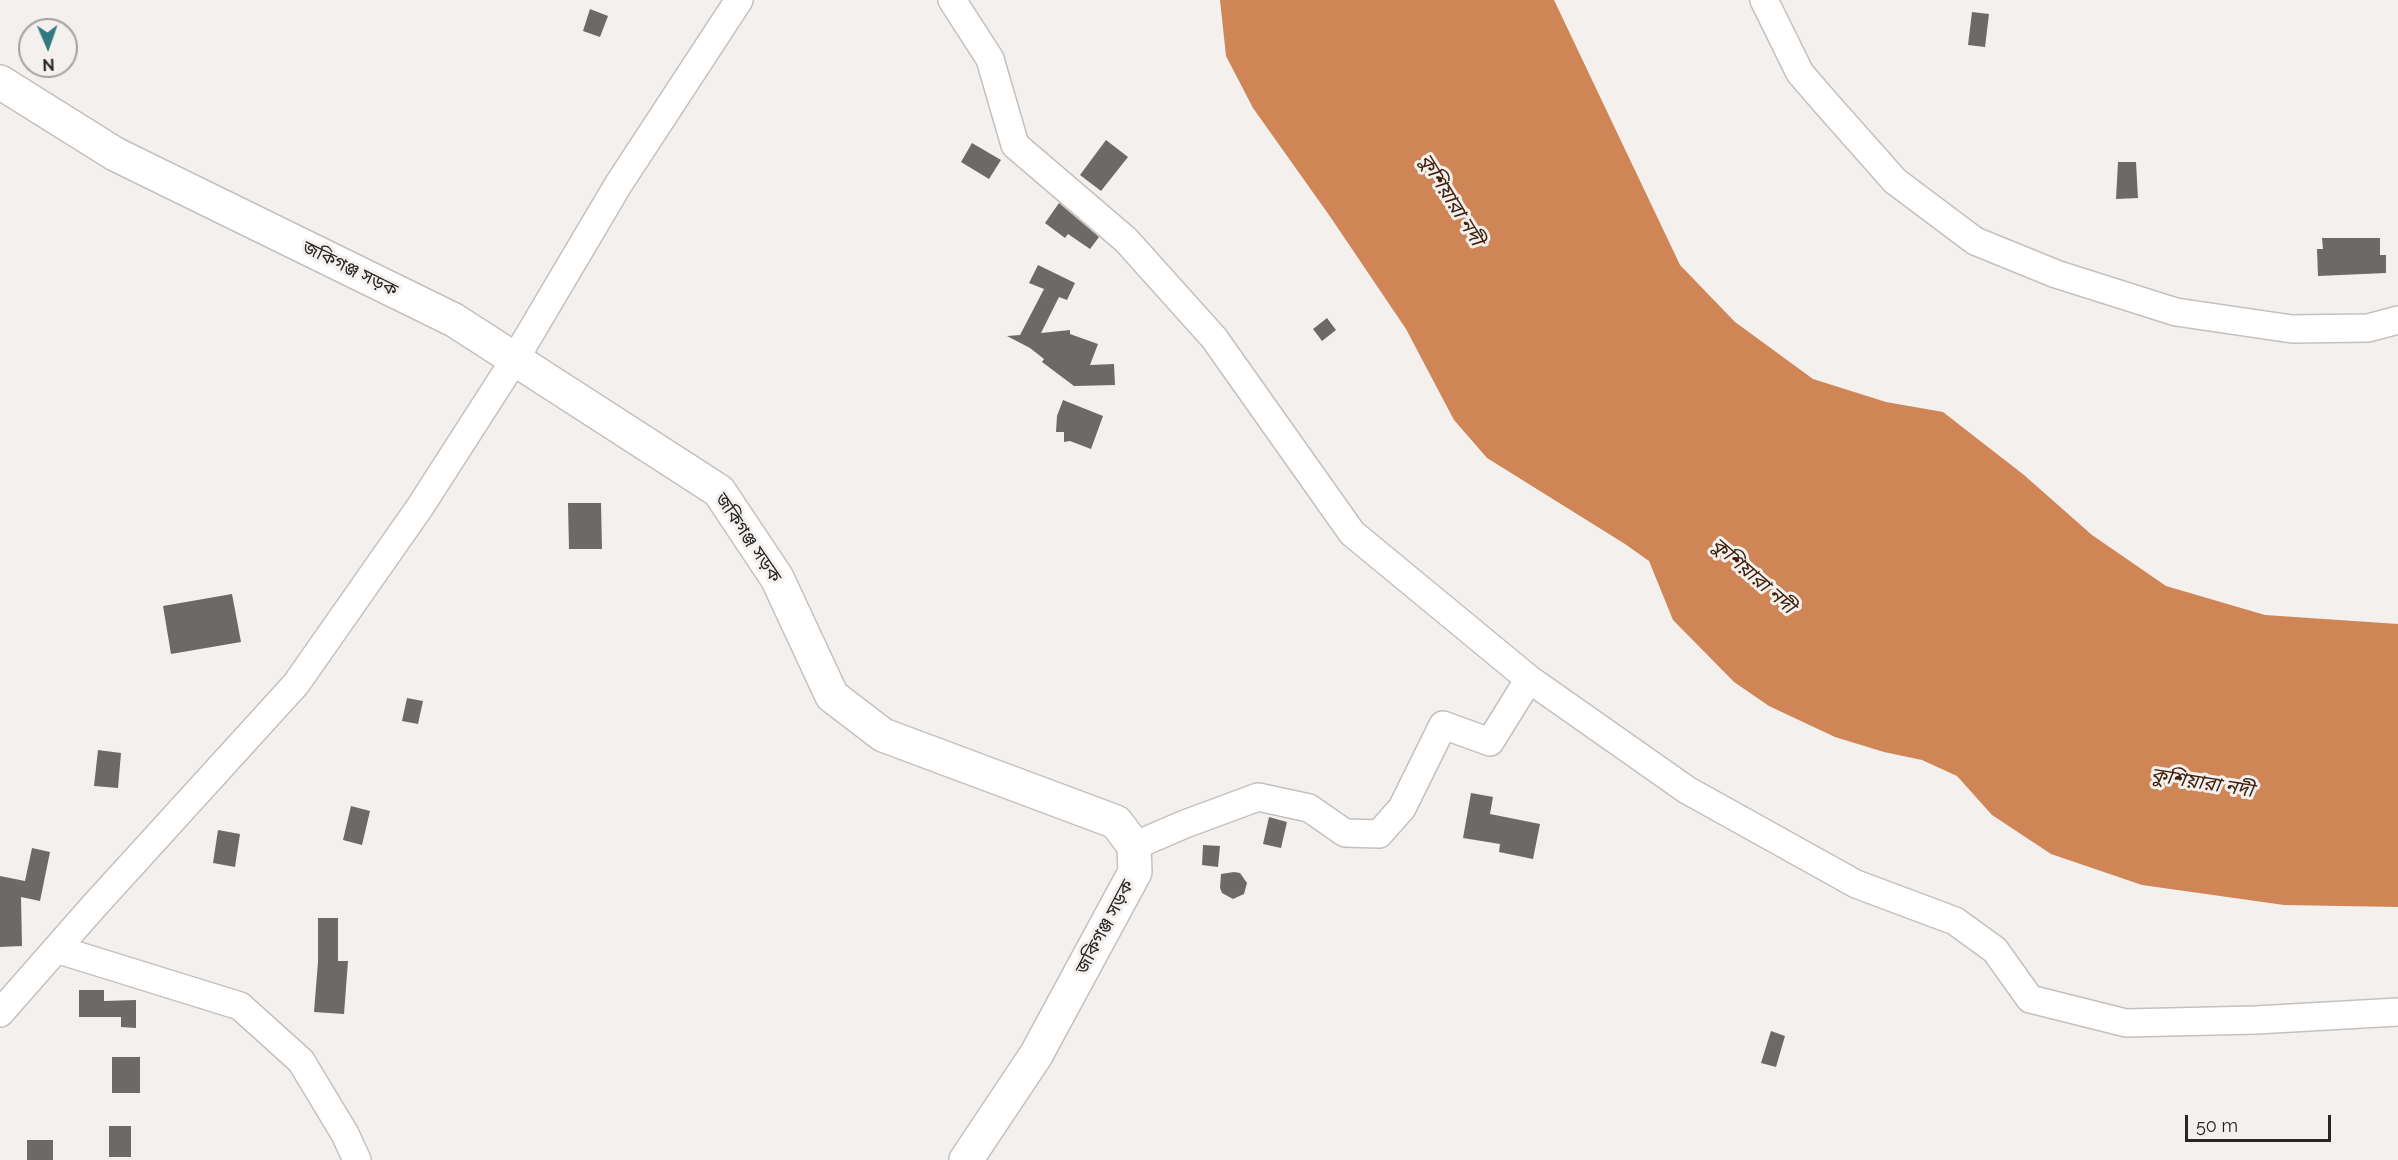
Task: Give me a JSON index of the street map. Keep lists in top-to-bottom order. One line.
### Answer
{"streets":{"main road":["জকিগঞ্জ সড়ক"]},"water":["কুশিয়ারা নদী"],"scale_bar":"50 m","north":"bottom"}
